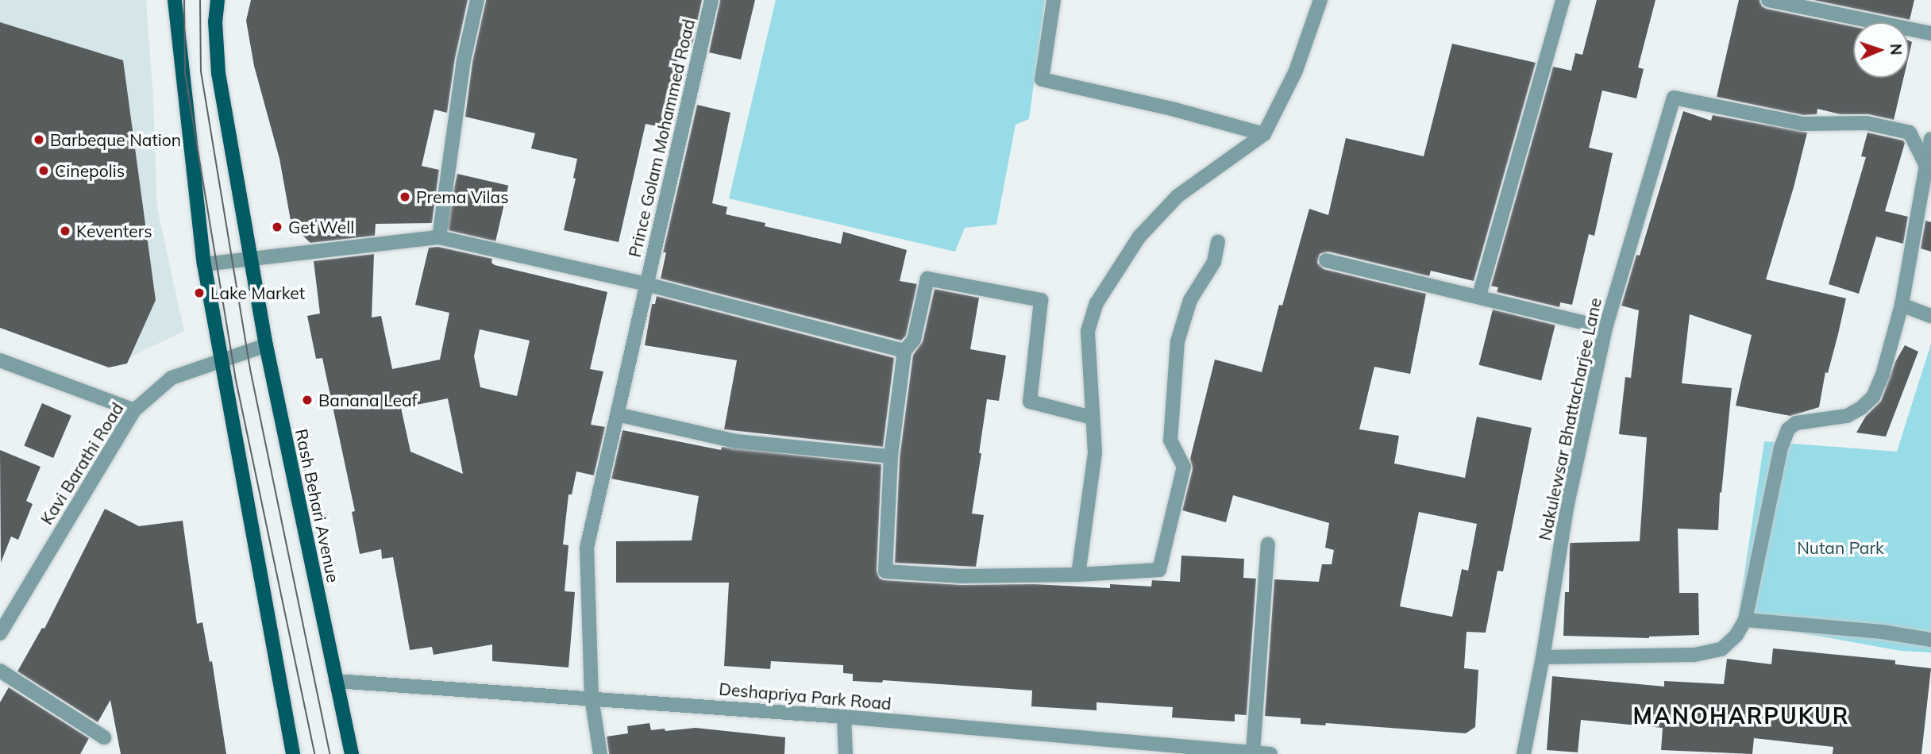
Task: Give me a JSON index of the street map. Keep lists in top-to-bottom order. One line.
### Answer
{"streets":{"main road":["Rash Behari Avenue"],"street":["Prince Golam Mohammed Road","Nakulewsar Bhattacharjee Lane","Kavi Barathi Road","Deshapriya Park Road"]},"crossings":[["Kavi Barathi Road","Rash Behari Avenue"],["Rash Behari Avenue","Deshapriya Park Road"]],"districts":["MANOHARPUKUR"],"parks":["Nutan Park"],"places":["Barbeque Nation","Cinepolis","Prema Vilas","Get Well","Keventers","Lake Market","Banana Leaf"],"north":"right"}
